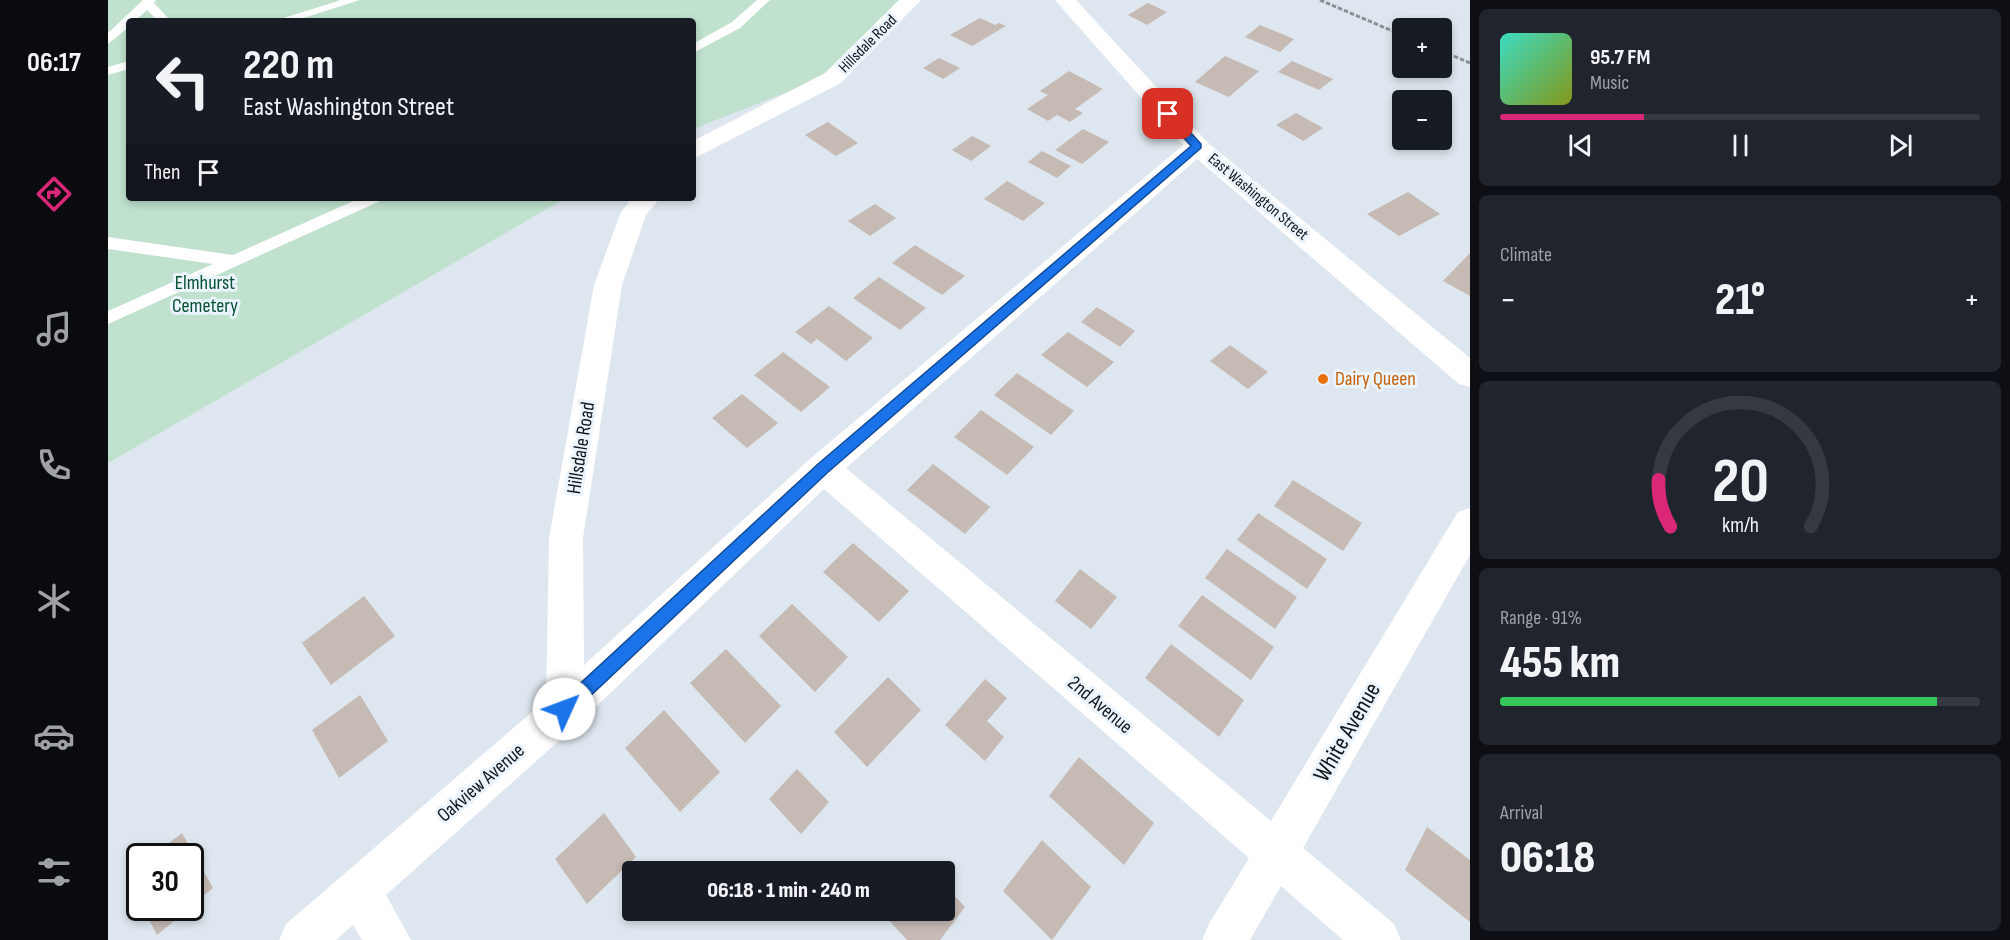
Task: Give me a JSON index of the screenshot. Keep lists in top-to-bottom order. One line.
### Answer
{"streets":{"street":["Hillsdale Road","East Washington Street","2nd Avenue","White Avenue","Oakview Avenue"]},"crossings":[["Hillsdale Road","Oakview Avenue"],["East Washington Street","Oakview Avenue"],["2nd Avenue","White Avenue"],["2nd Avenue","Oakview Avenue"]],"parks":["Elmhurst Cemetery"],"places":["Dairy Queen"],"page":{"tabs":"06:17","map_buttons":["+","−"],"turn":["220 m","East Washington Street"],"song":["95.7 FM","Music"],"then":"Then","tile":["Climate",["Range · 91%","455 km"],["Arrival","06:18"]],"heat":["−","21°","+"],"limit":"30","trip":"06:18 · 1 min · 240 m","gauge":["20","km/h"]}}
